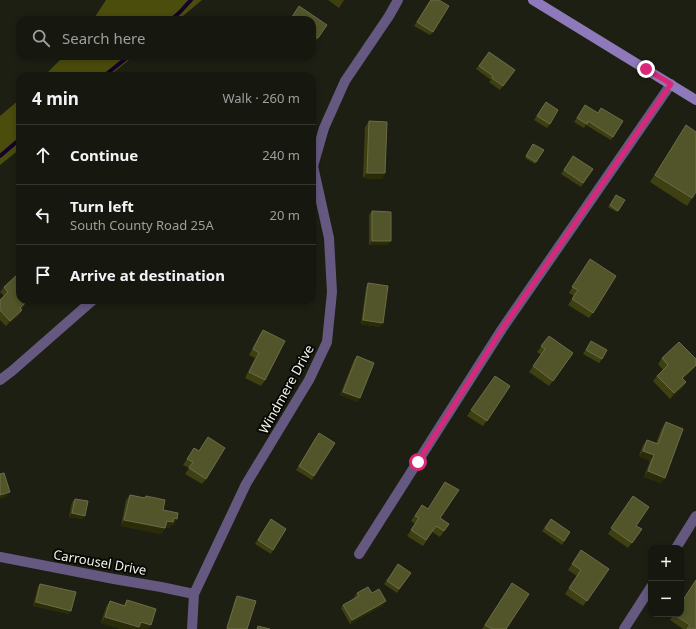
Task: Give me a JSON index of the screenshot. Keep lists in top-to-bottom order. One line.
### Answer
{"streets":{"street":["Windmere Drive","Carrousel Drive"]},"crossings":[["Windmere Drive","Carrousel Drive"]],"page":{"search":"Search here","heading":["4 min","Walk · 260 m"],"list":[["Continue","240 m"],["Turn left","South County Road 25A","20 m"],"Arrive at destination"],"map_buttons":["+","−"]}}
